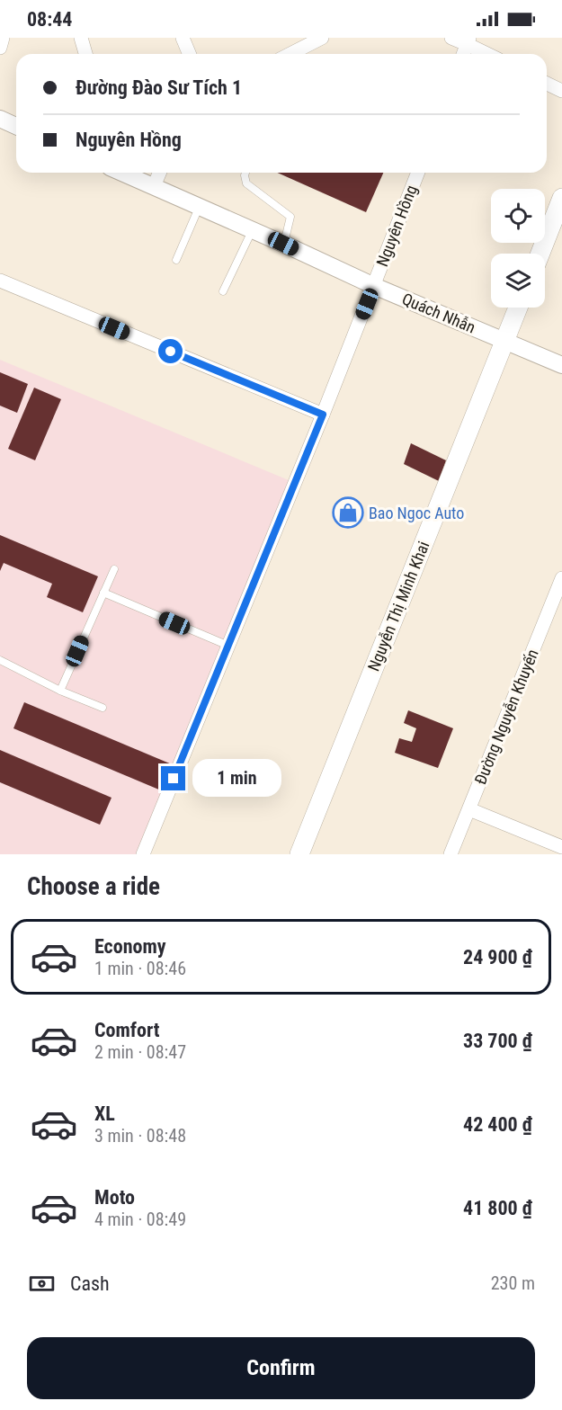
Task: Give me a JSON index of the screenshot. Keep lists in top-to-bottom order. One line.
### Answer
{"streets":{"main road":["Nguyễn Thị Minh Khai"],"street":["Nguyên Hồng","Quách Nhẫn","Đường Nguyễn Khuyến"]},"crossings":[["Nguyên Hồng","Quách Nhẫn"],["Quách Nhẫn","Nguyễn Thị Minh Khai"]],"places":{"shop":["Bao Ngoc Auto"]},"page":{"status":"08:44","banner":["Đường Đào Sư Tích 1","Nguyên Hồng"],"bubble":"1 min","heading":"Choose a ride","list":[{"name":"Economy","note":"1 min · 08:46","value":"24 900 ₫"},{"name":"Comfort","note":"2 min · 08:47","value":"33 700 ₫"},{"name":"XL","note":"3 min · 08:48","value":"42 400 ₫"},{"name":"Moto","note":"4 min · 08:49","value":"41 800 ₫"}],"pay":["Cash","230 m"],"buttons":"Confirm"}}
